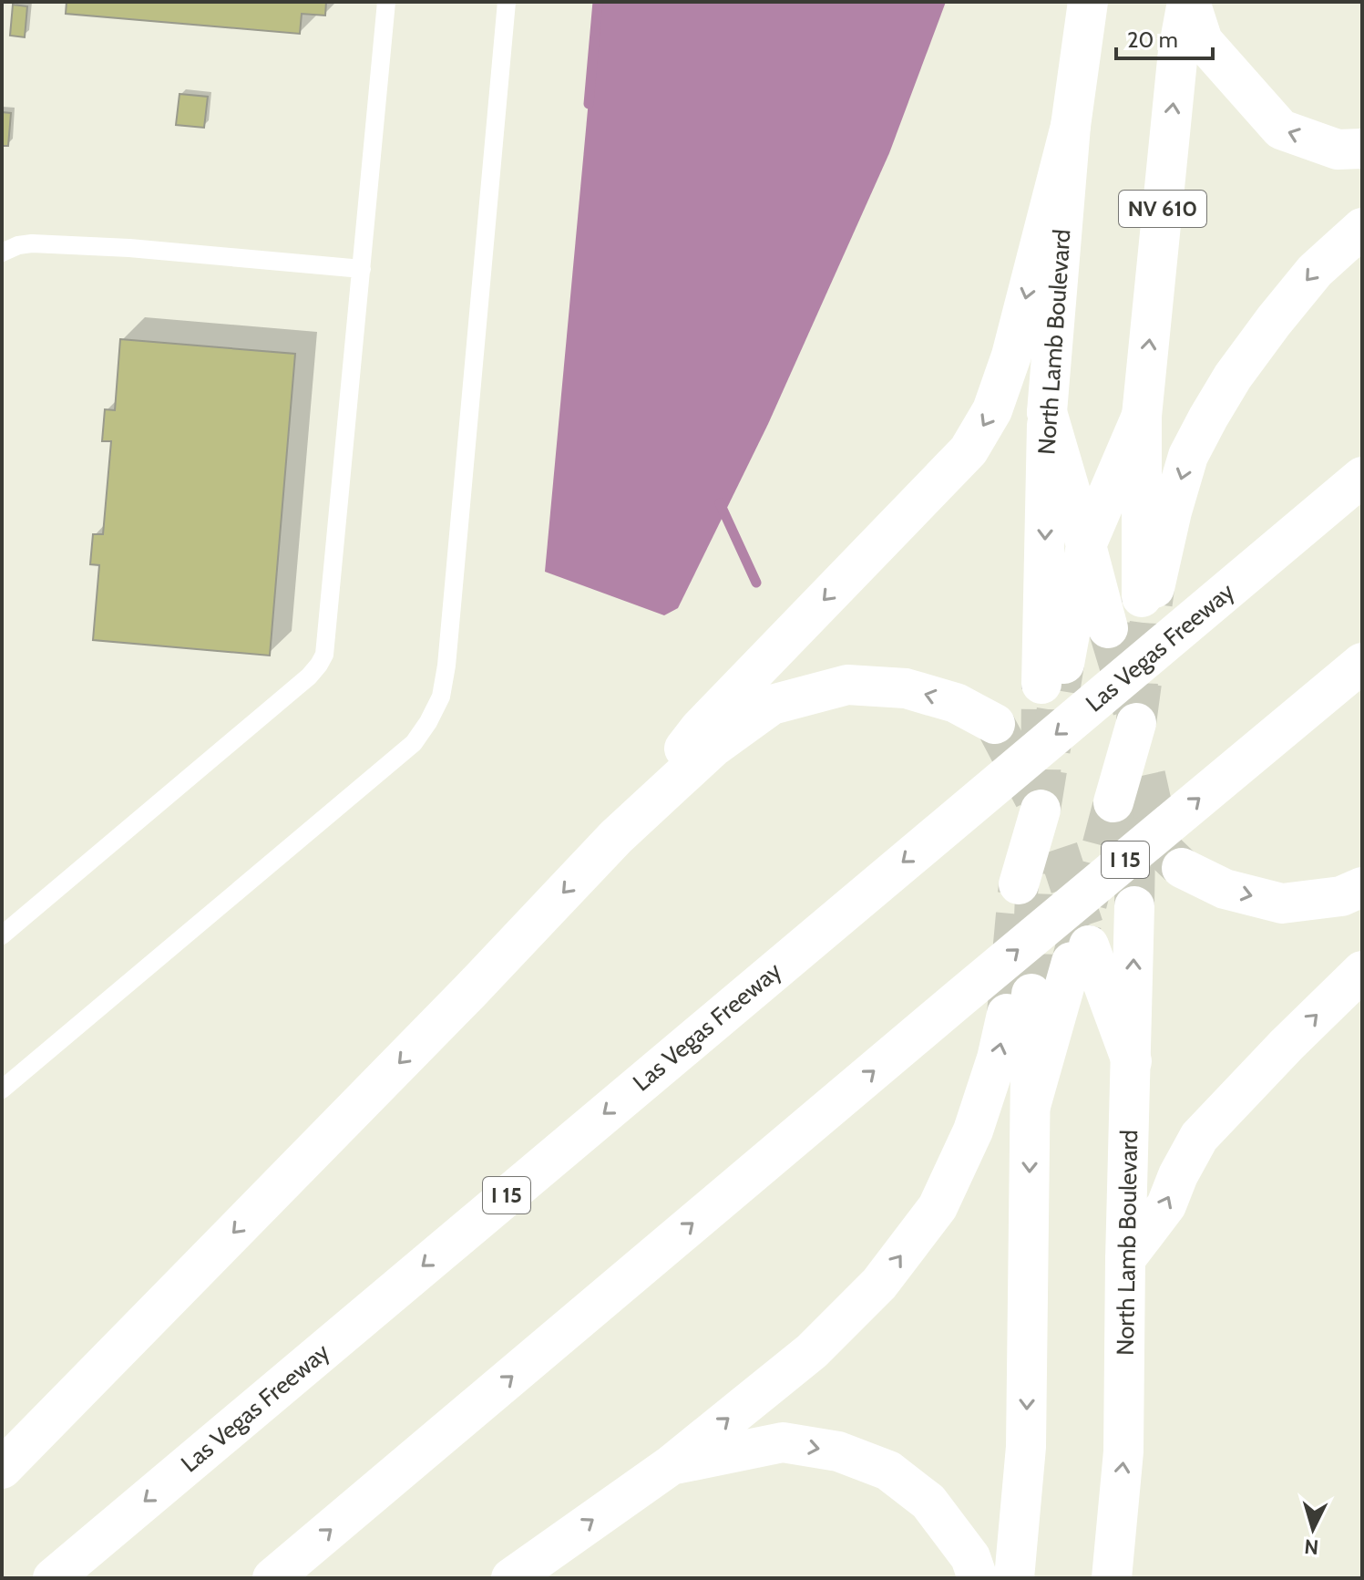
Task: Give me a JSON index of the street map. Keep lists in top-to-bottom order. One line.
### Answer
{"streets":{"main road":["NV 610","North Lamb Boulevard","Las Vegas Freeway","I 15"]},"scale_bar":"20 m","north":"bottom"}
